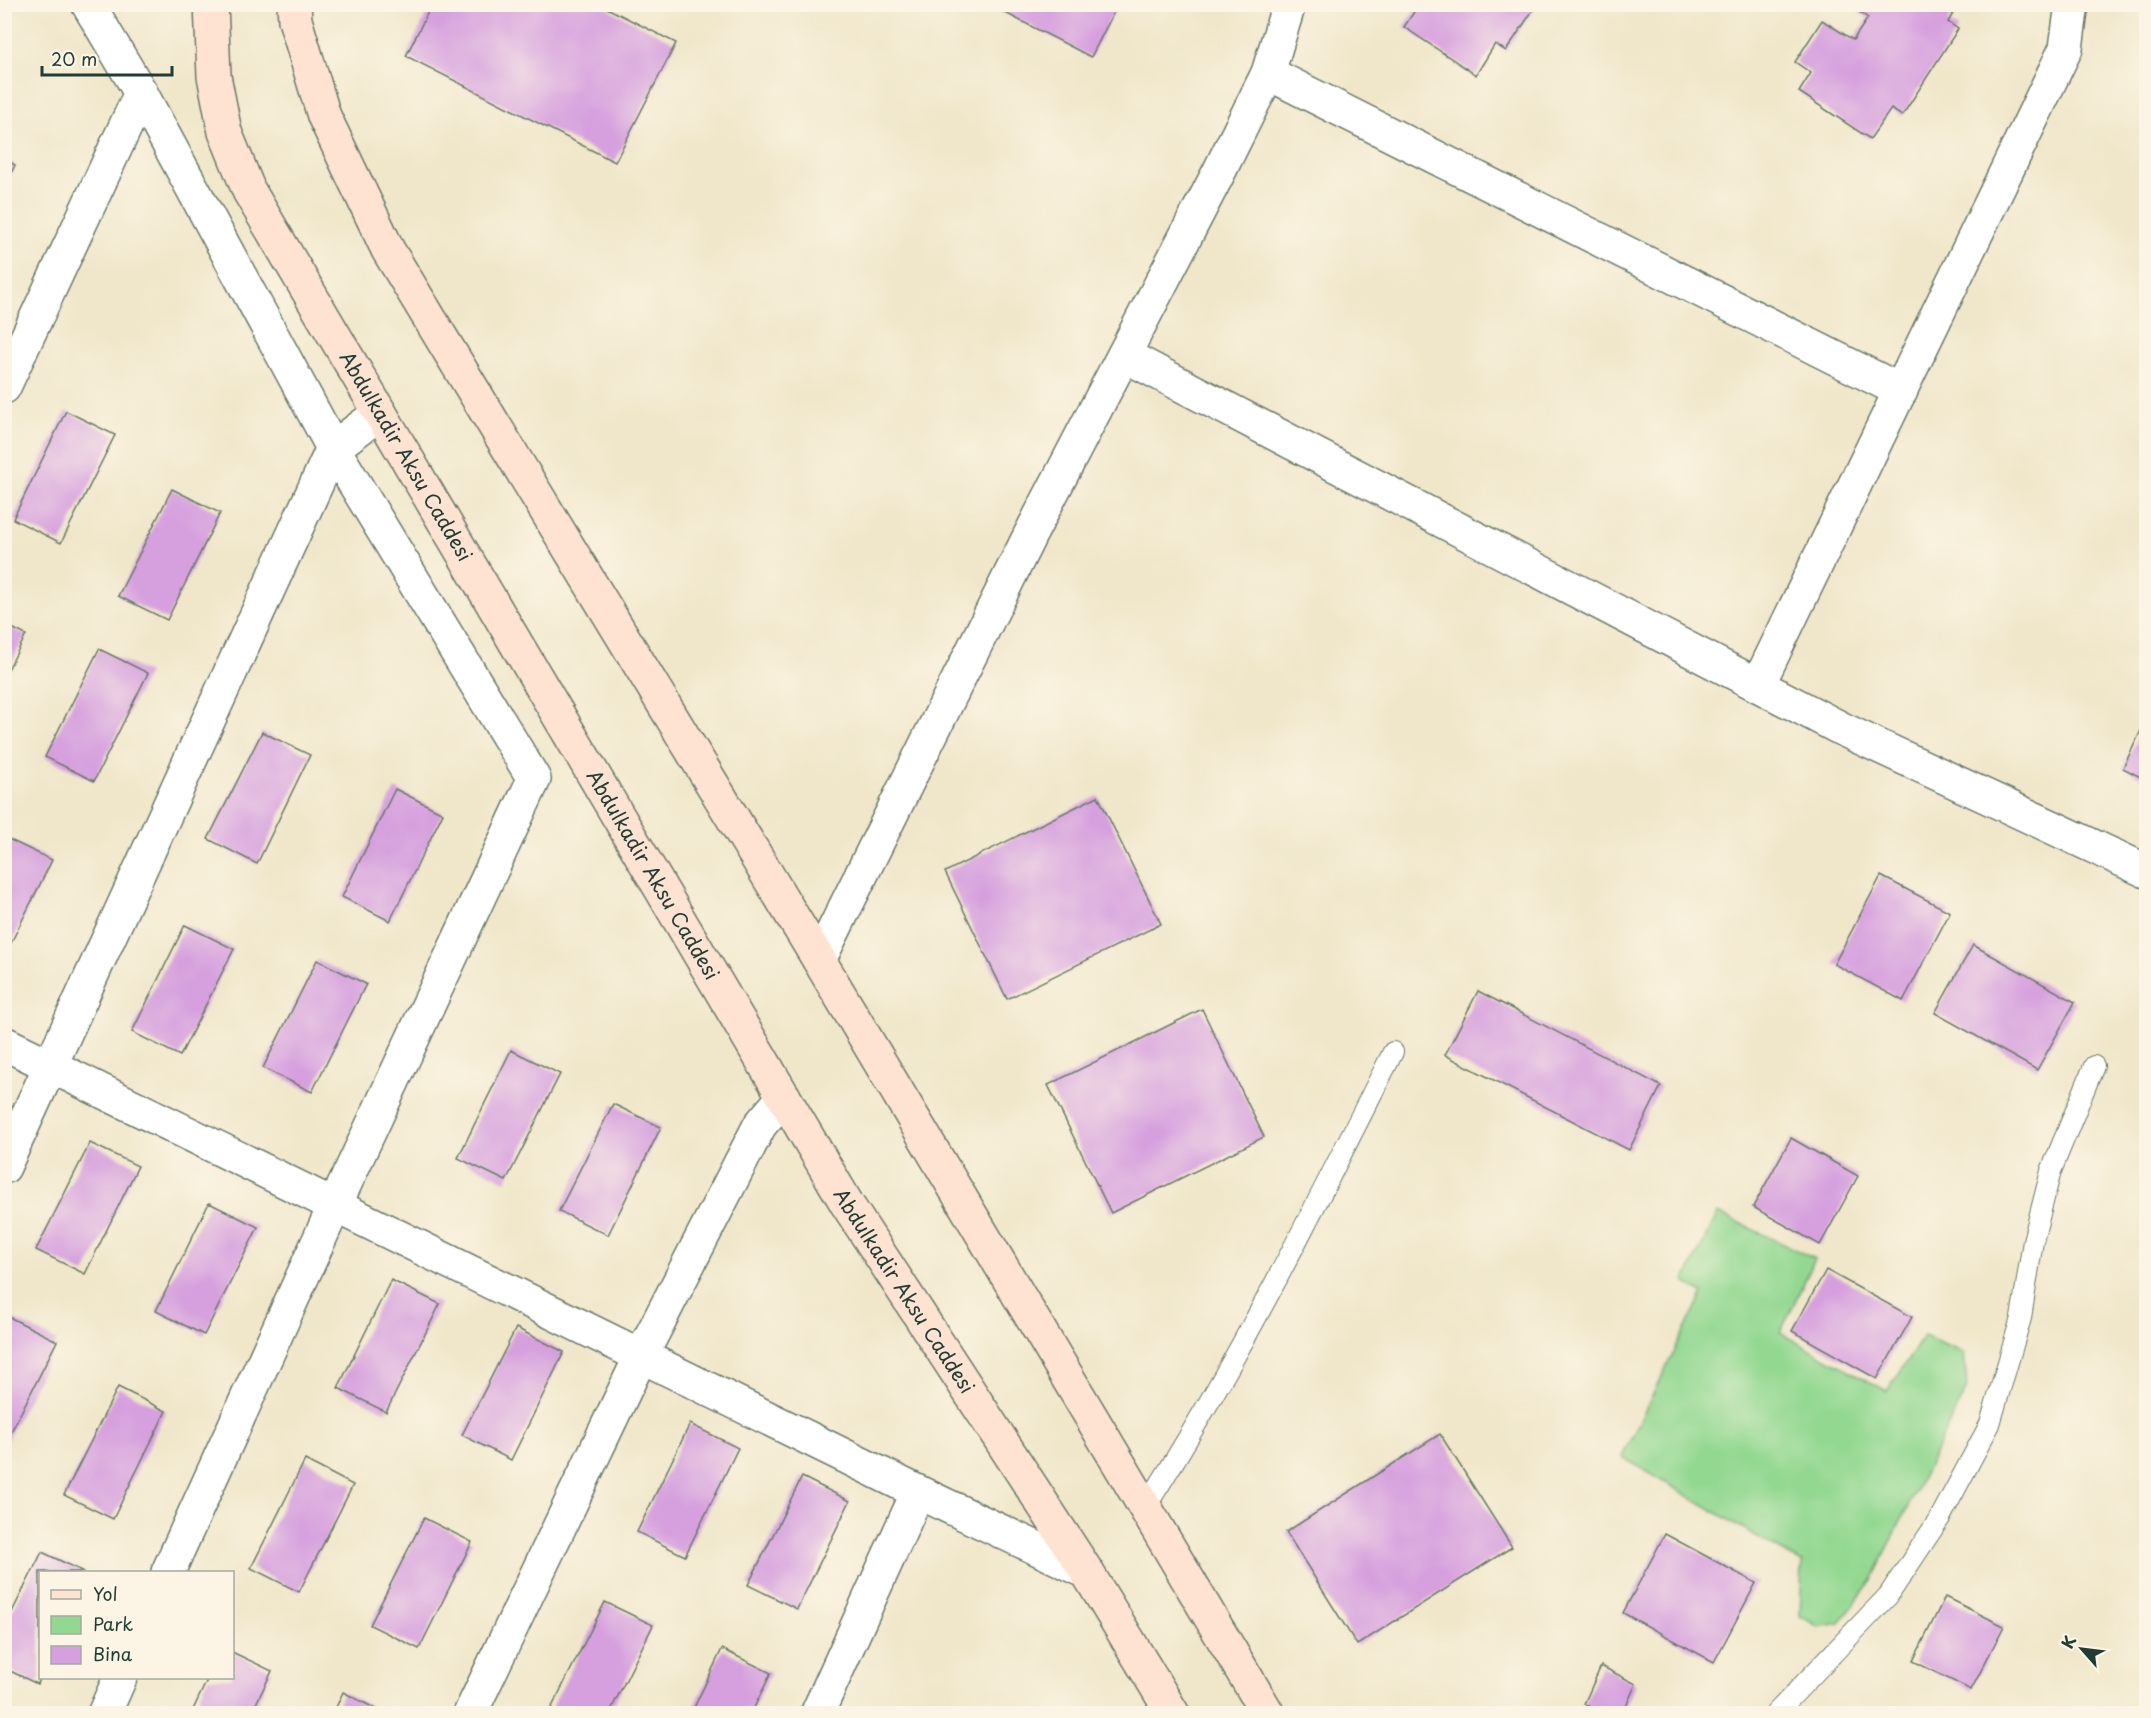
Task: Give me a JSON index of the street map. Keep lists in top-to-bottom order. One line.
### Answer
{"streets":{"main road":["Abdulkadir Aksu Caddesi"]},"legend":["Yol","Park","Bina"],"scale_bar":"20 m","north":"top left"}
